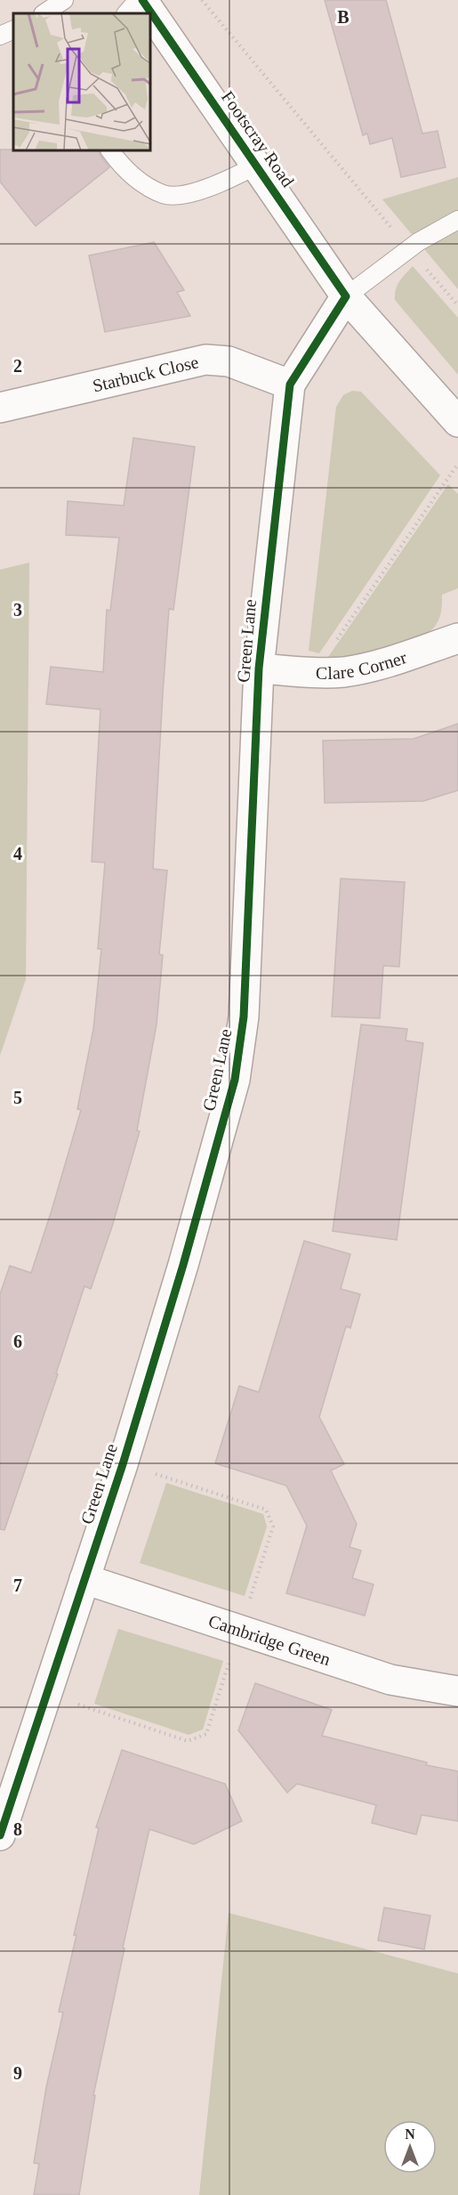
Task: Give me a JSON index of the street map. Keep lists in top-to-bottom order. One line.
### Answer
{"streets":{"main road":["Footscray Road","Starbuck Close","Green Lane","Clare Corner","Cambridge Green"]},"crossings":[["Footscray Road","Green Lane"],["Starbuck Close","Green Lane"],["Green Lane","Clare Corner"],["Green Lane","Cambridge Green"]],"north":"top","grid":{"columns":["B"],"rows":["2","3","4","5","6","7","8","9"]}}
